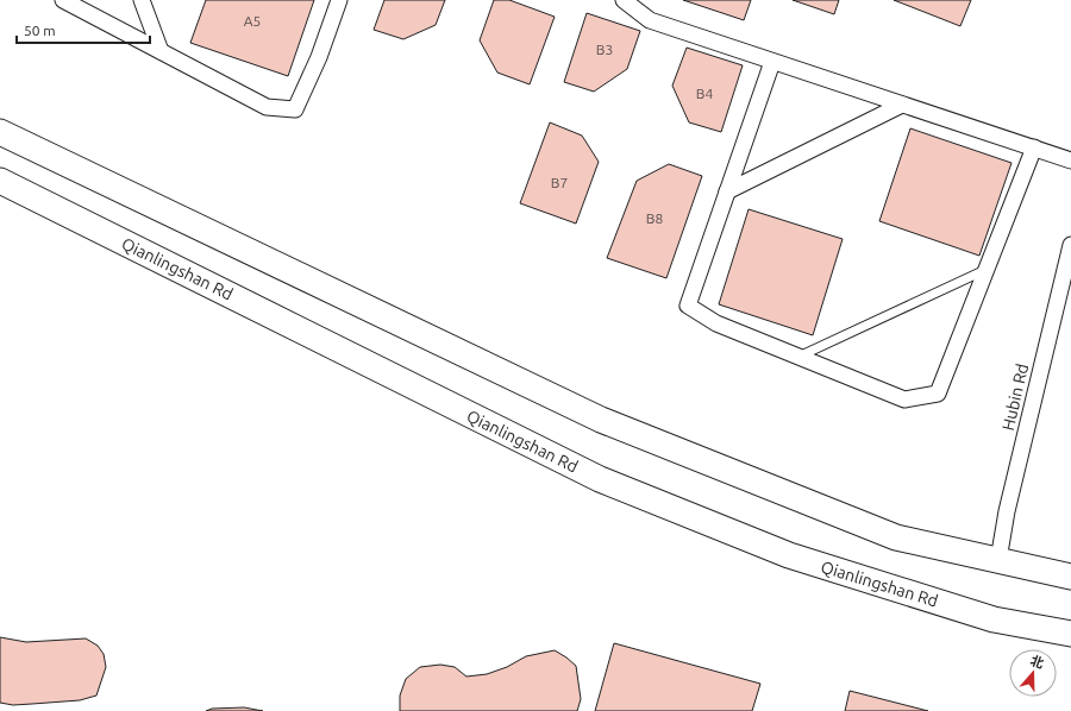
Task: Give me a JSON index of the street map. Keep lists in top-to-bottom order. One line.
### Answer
{"streets":{"main road":["Qianlingshan Rd"],"street":["Hubin Rd"]},"house_numbers":["A5","B3","B4","B7","B8"],"scale_bar":"50 m","north":"top"}
